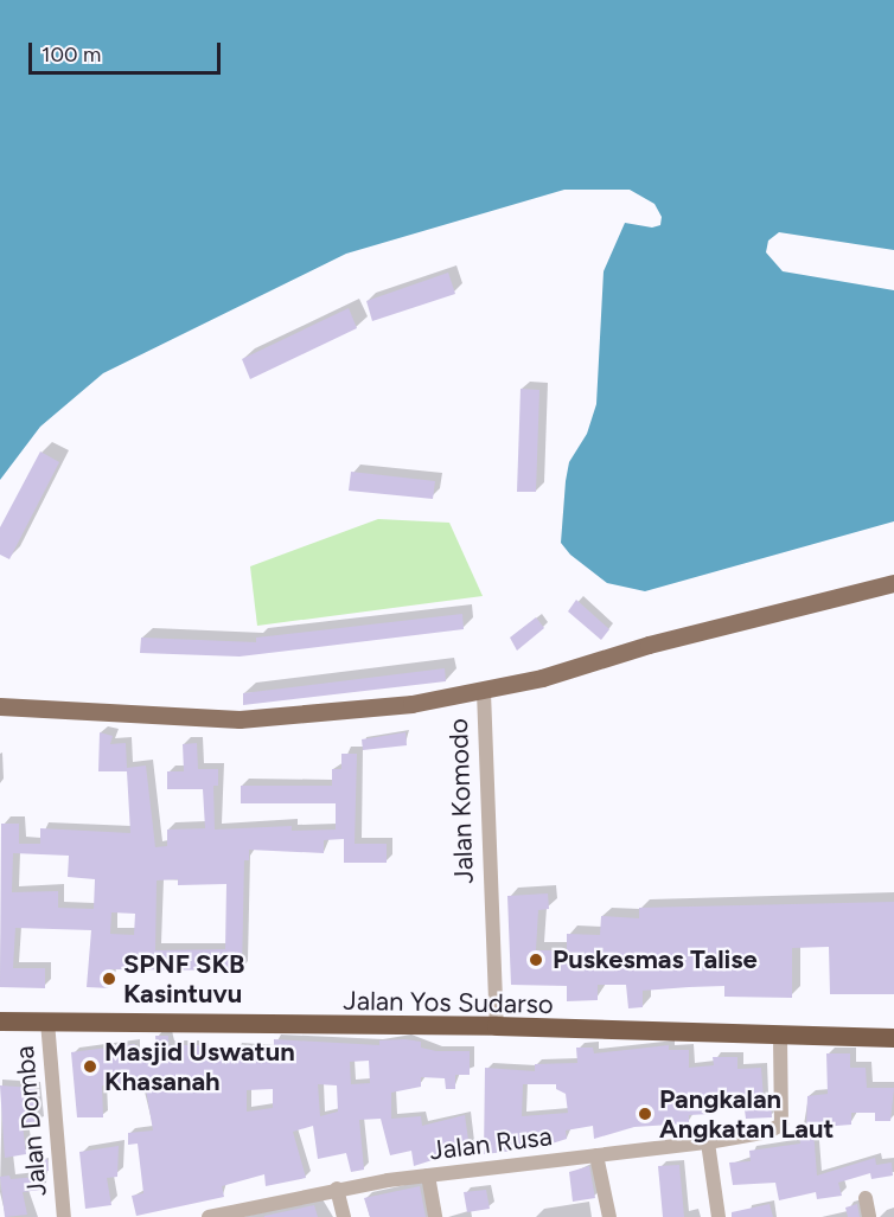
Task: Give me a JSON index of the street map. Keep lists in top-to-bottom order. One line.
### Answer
{"streets":{"highway":["Jalan Yos Sudarso"],"main road":["Jalan Komodo"],"street":["Jalan Domba","Jalan Rusa"]},"crossings":[["Jalan Komodo","Jalan Yos Sudarso"],["Jalan Yos Sudarso","Jalan Domba"],["Jalan Yos Sudarso","Jalan Rusa"]],"places":["Puskesmas Talise","SPNF SKB Kasintuvu","Masjid Uswatun Khasanah","Pangkalan Angkatan Laut"],"scale_bar":"100 m"}
